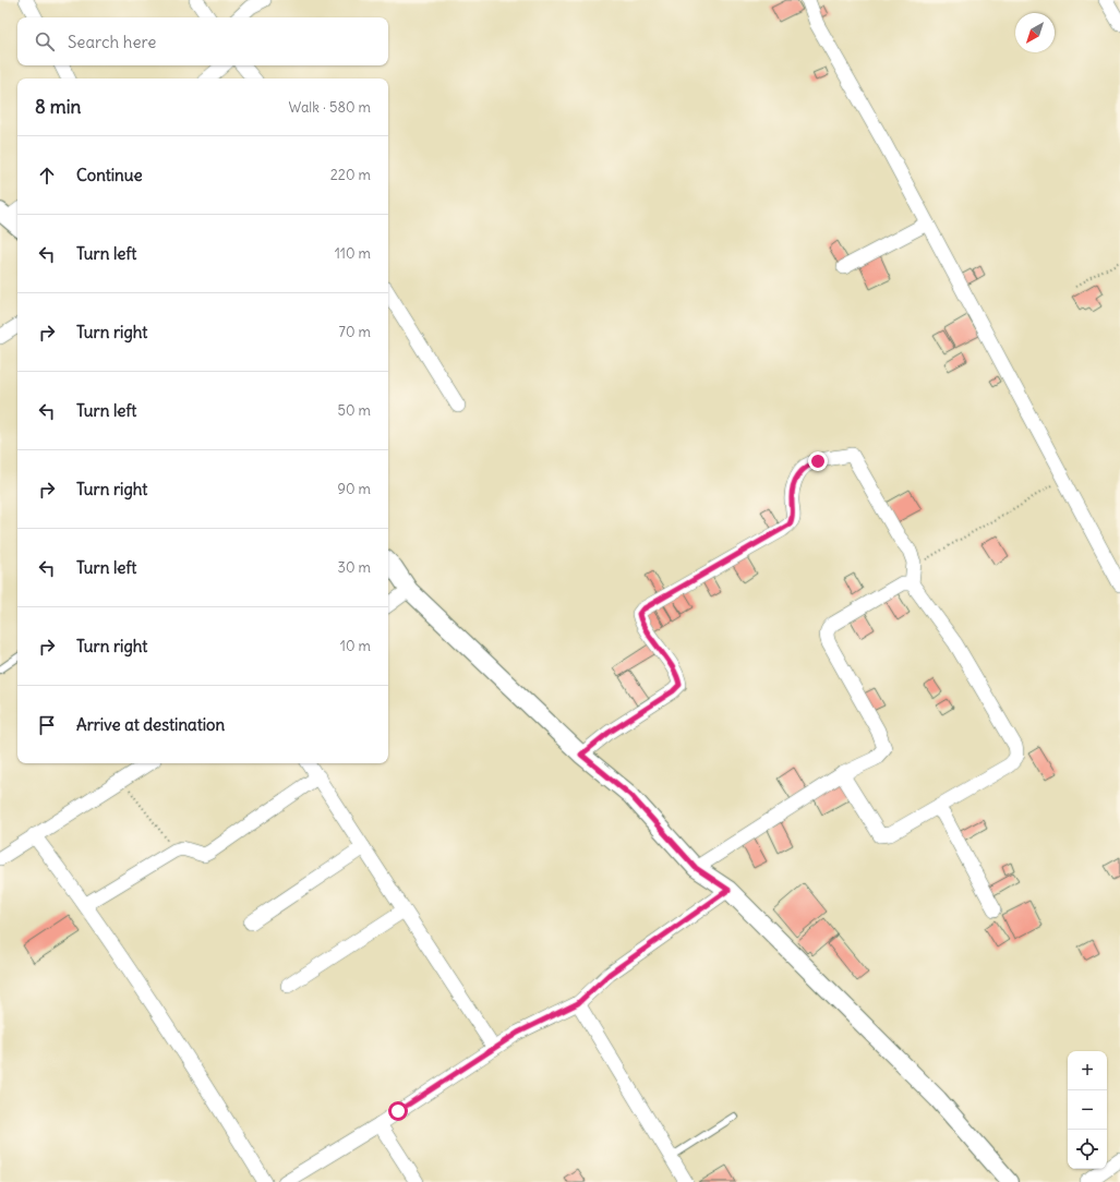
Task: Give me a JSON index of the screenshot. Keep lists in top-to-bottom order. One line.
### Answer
{"north":"bottom left","page":{"search":"Search here","heading":["8 min","Walk · 580 m"],"list":[["Continue","220 m"],["Turn left","110 m"],["Turn right","70 m"],["Turn left","50 m"],["Turn right","90 m"],["Turn left","30 m"],["Turn right","10 m"],"Arrive at destination"],"map_buttons":["+","−"]}}
